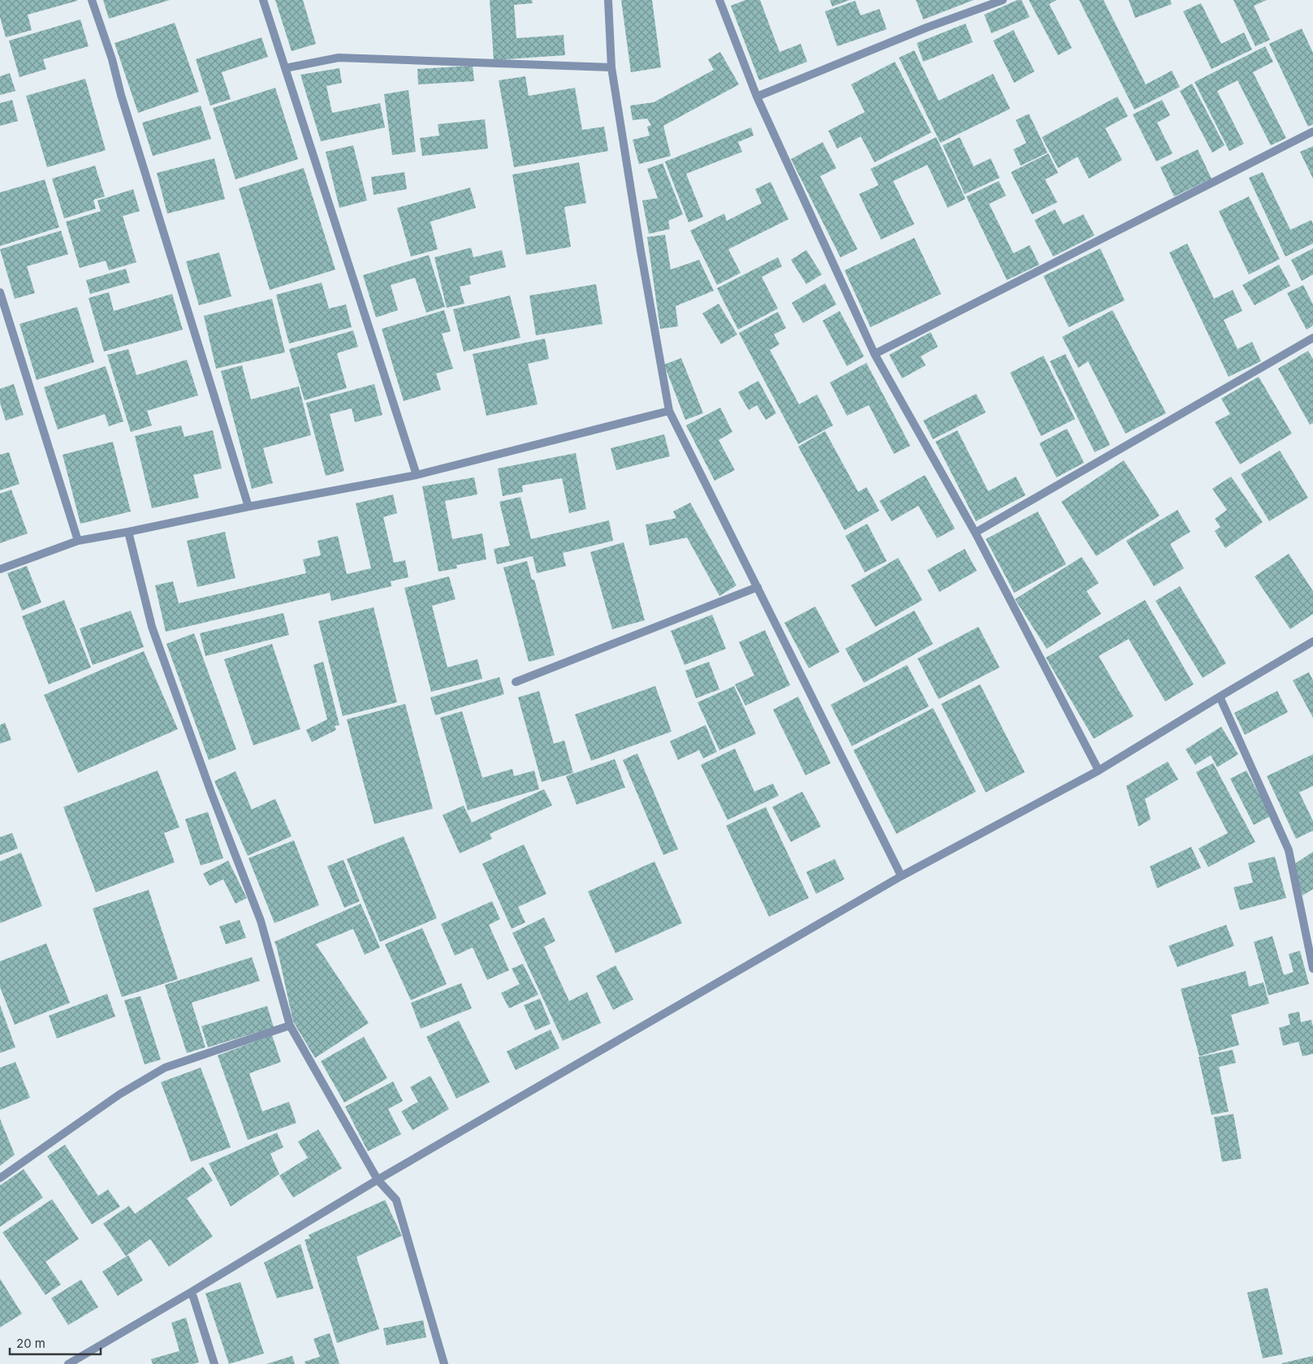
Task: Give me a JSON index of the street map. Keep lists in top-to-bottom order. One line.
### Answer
{"scale_bar":"20 m"}
